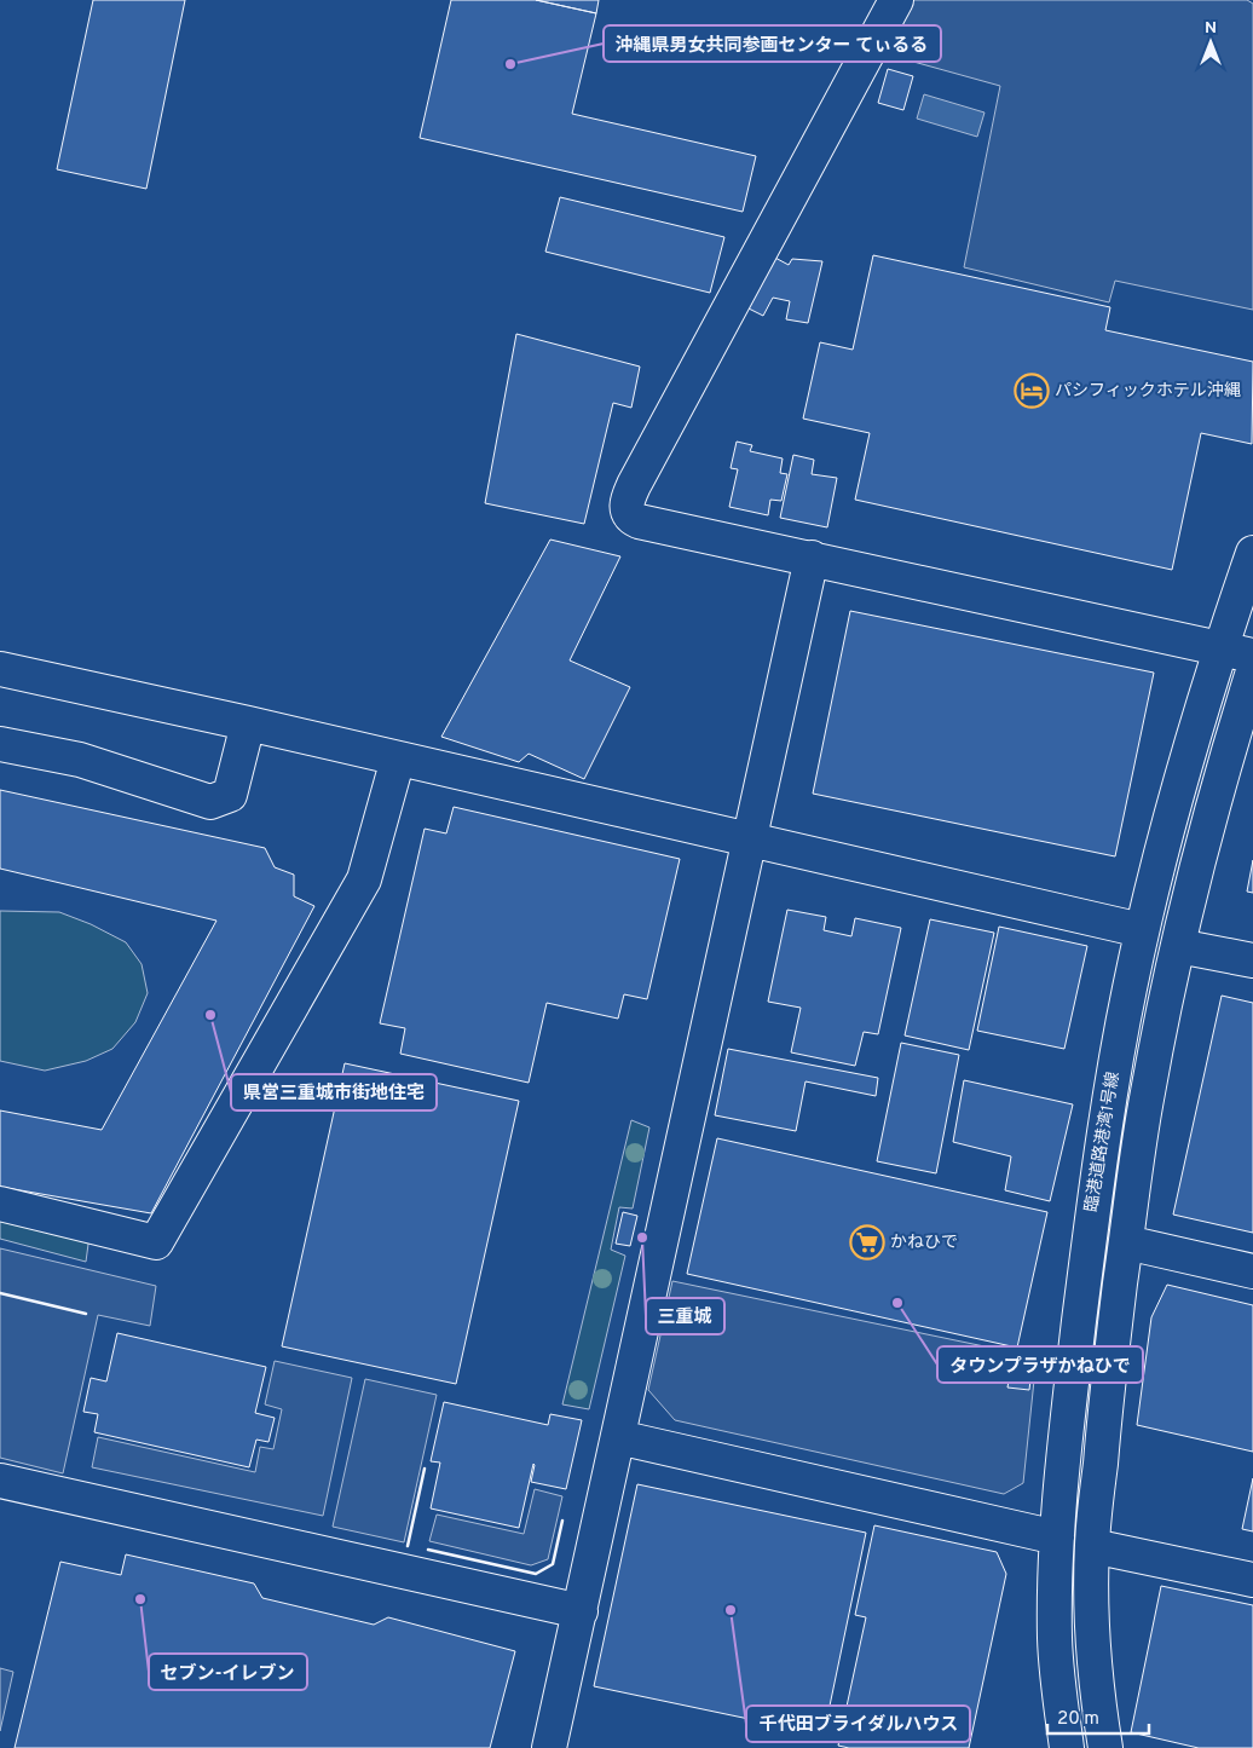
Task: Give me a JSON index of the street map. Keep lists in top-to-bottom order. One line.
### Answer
{"streets":{"street":["臨港道路港湾1号線"]},"places":{"other":["沖縄県男女共同参画センター てぃるる","県営三重城市街地住宅","三重城","タウンプラザかねひで","セブン-イレブン","千代田ブライダルハウス"],"hotel":["パシフィックホテル沖縄"],"supermarket":["かねひで"]},"scale_bar":"20 m","north":"top"}
